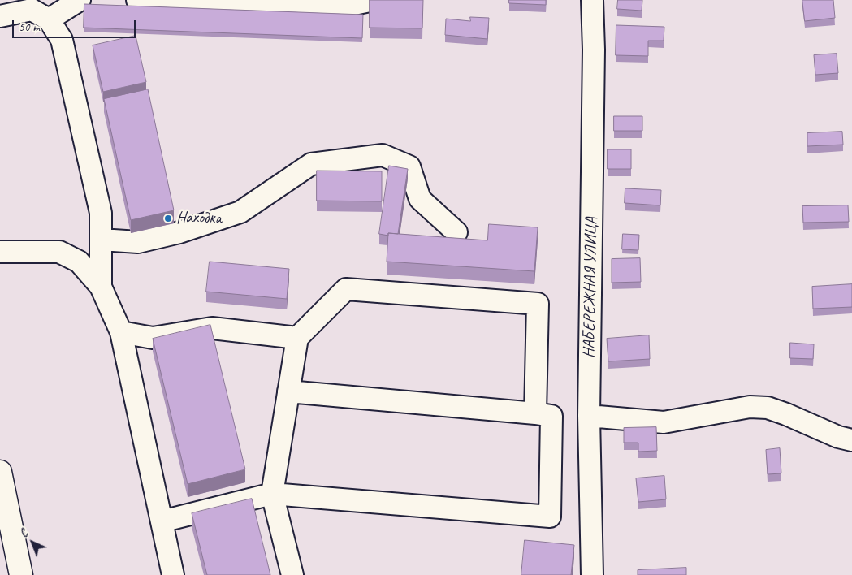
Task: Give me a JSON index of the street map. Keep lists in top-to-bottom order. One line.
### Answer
{"streets":{"street":["НАБЕРЕЖНАЯ УЛИЦА"]},"places":["Находка"],"scale_bar":"50 m","north":"top left"}
